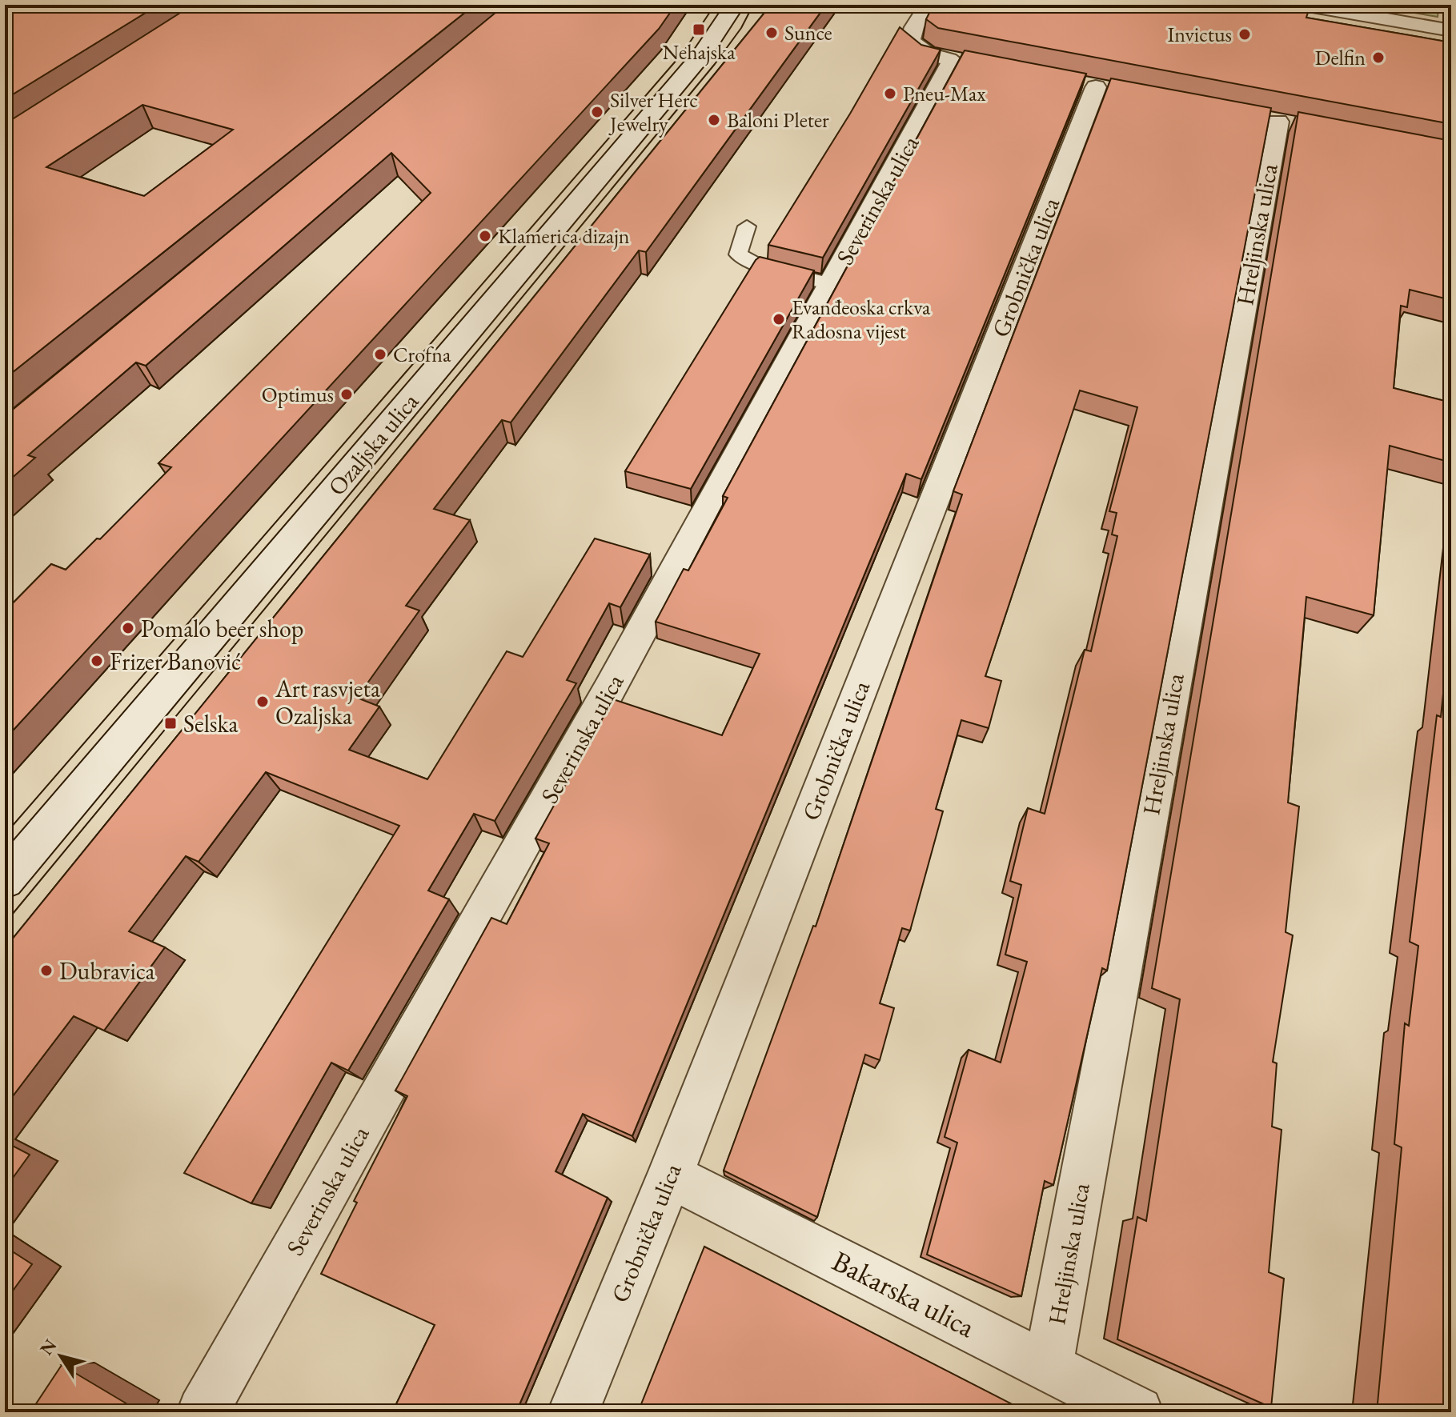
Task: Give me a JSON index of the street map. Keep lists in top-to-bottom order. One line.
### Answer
{"streets":{"street":["Severinska ulica","Hreljinska ulica","Grobnička ulica","Ozaljska ulica","Bakarska ulica"]},"crossings":[["Hreljinska ulica","Bakarska ulica"],["Grobnička ulica","Bakarska ulica"]],"places":{"transit":["Nehajska","Selska"],"other":["Sunce","Invictus","Delfin","Pneu-Max","Silver Herc Jewelry","Baloni Pleter","Klamerica dizajn","Evanđeoska crkva Radosna vijest","Crofna","Optimus","Pomalo beer shop","Frizer Banović","Art rasvjeta Ozaljska","Dubravica"]},"north":"top left"}
